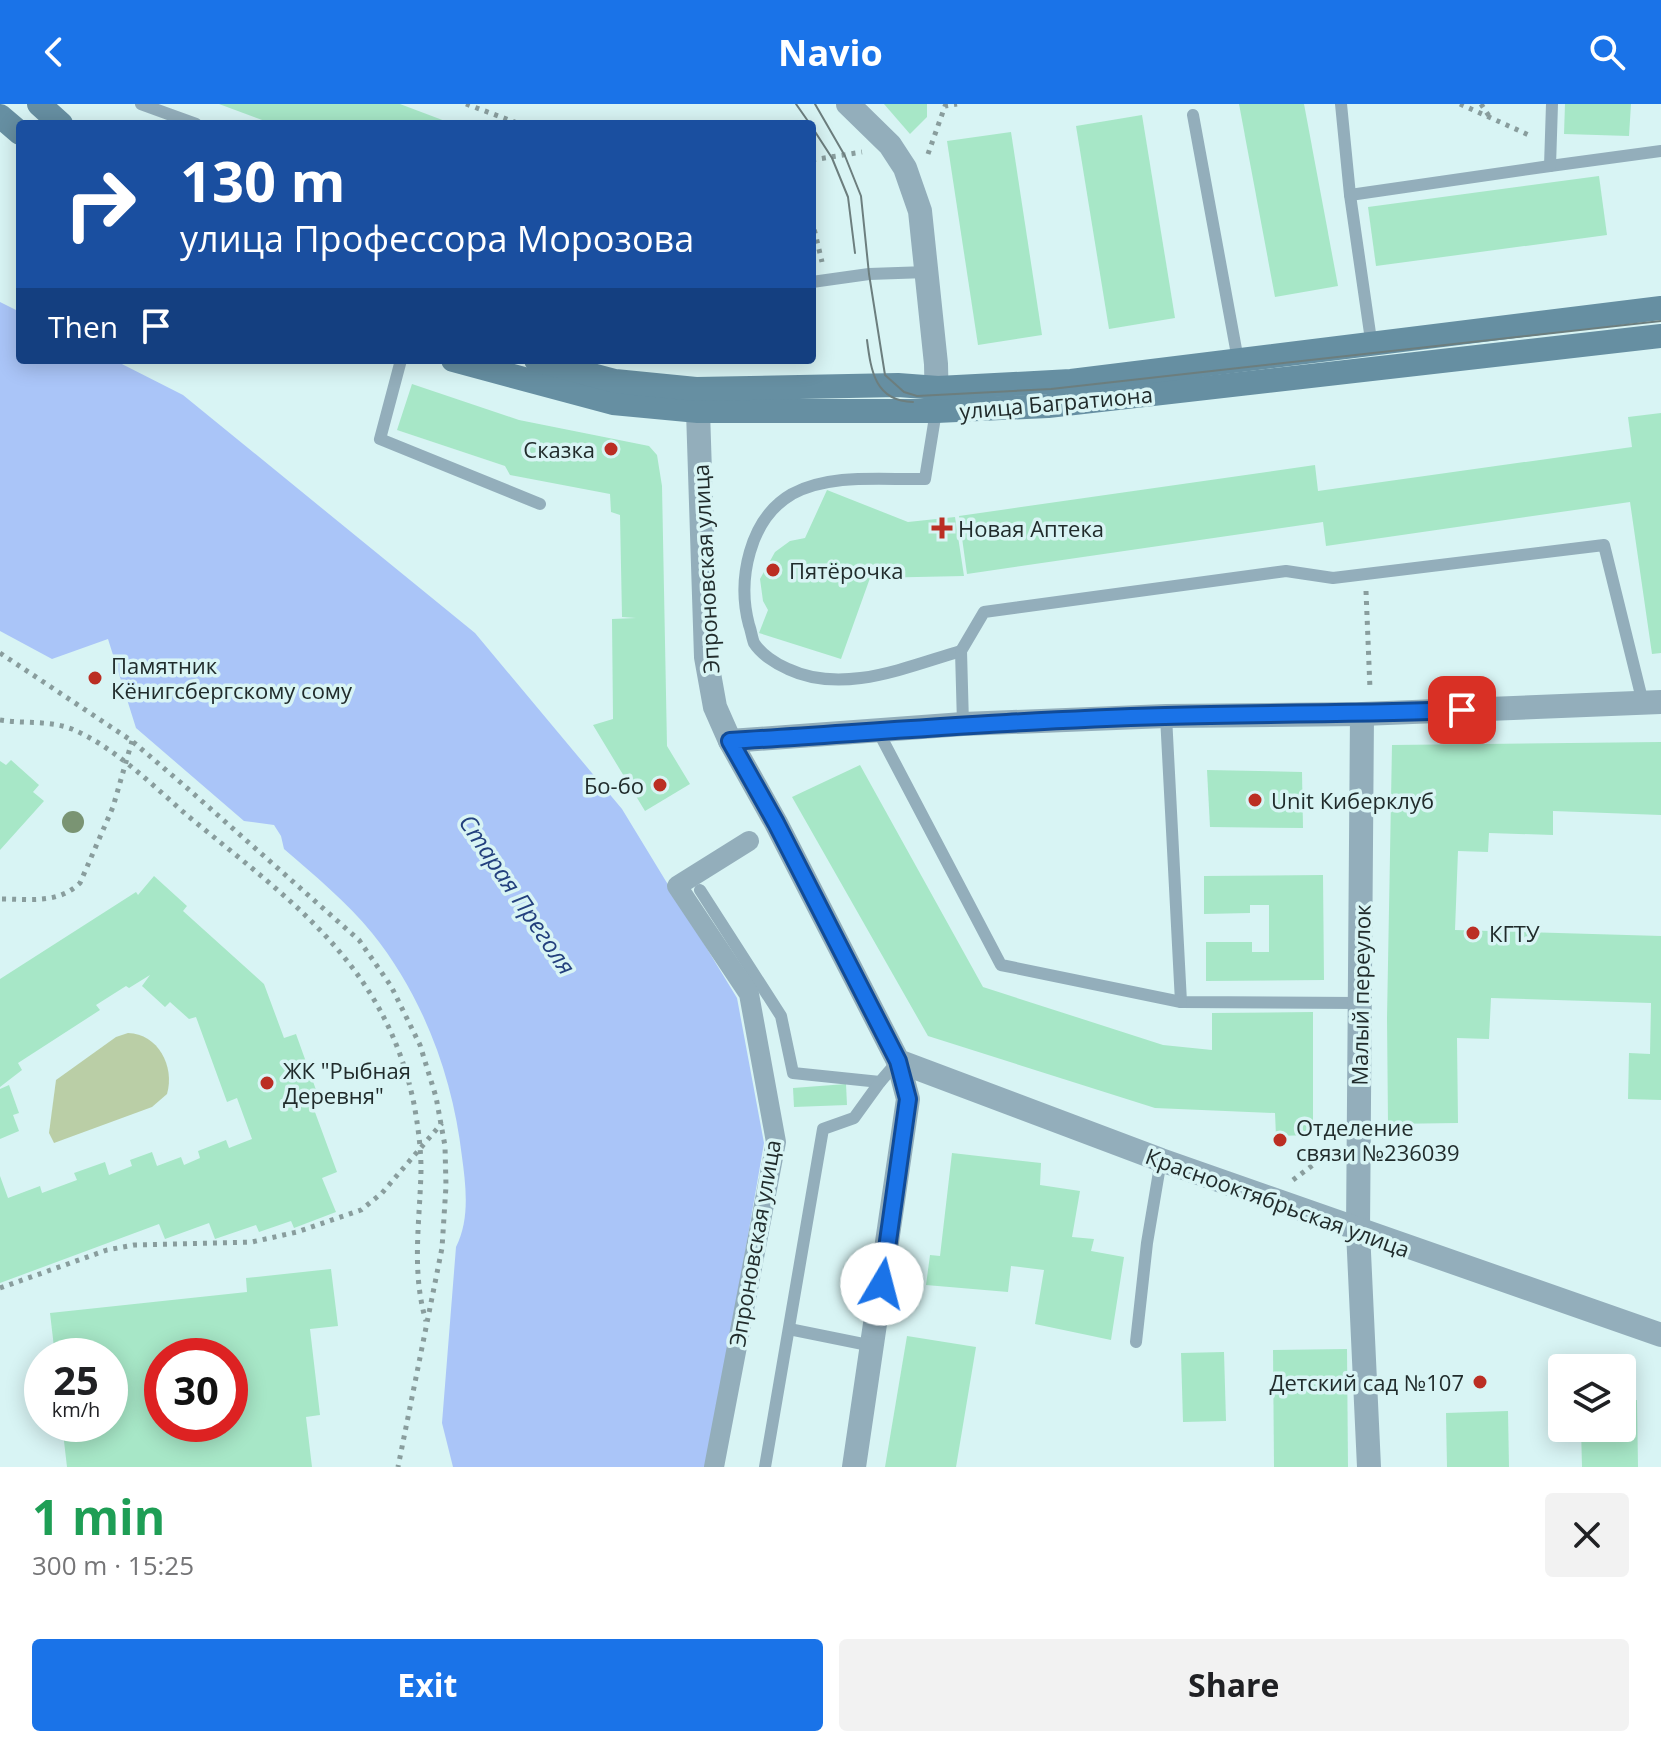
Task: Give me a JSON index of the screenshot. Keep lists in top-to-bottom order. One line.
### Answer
{"streets":{"main road":["улица Багратиона"],"street":["Эпроновская улица","Малый переулок","Краснооктябрьская улица"]},"crossings":[["улица Багратиона","Эпроновская улица"],["Эпроновская улица","Краснооктябрьская улица"],["Малый переулок","Краснооктябрьская улица"]],"water":["Старая Преголя"],"places":{"other":["Сказка","Пятёрочка","Памятник Кёнигсбергскому сому","Бо-бо","Unit Киберклуб","КГТУ","ЖК \"Рыбная Деревня\"","Отделение связи №236039","Детский сад №107"],"health":["Новая Аптека"]},"page":{"header":"Navio","turn":["130 m","улица Профессора Морозова"],"then":"Then","speed":"25 km/h","limit":"30","heading":["1 min","300 m · 15:25"],"buttons":["Exit","Share"]}}
